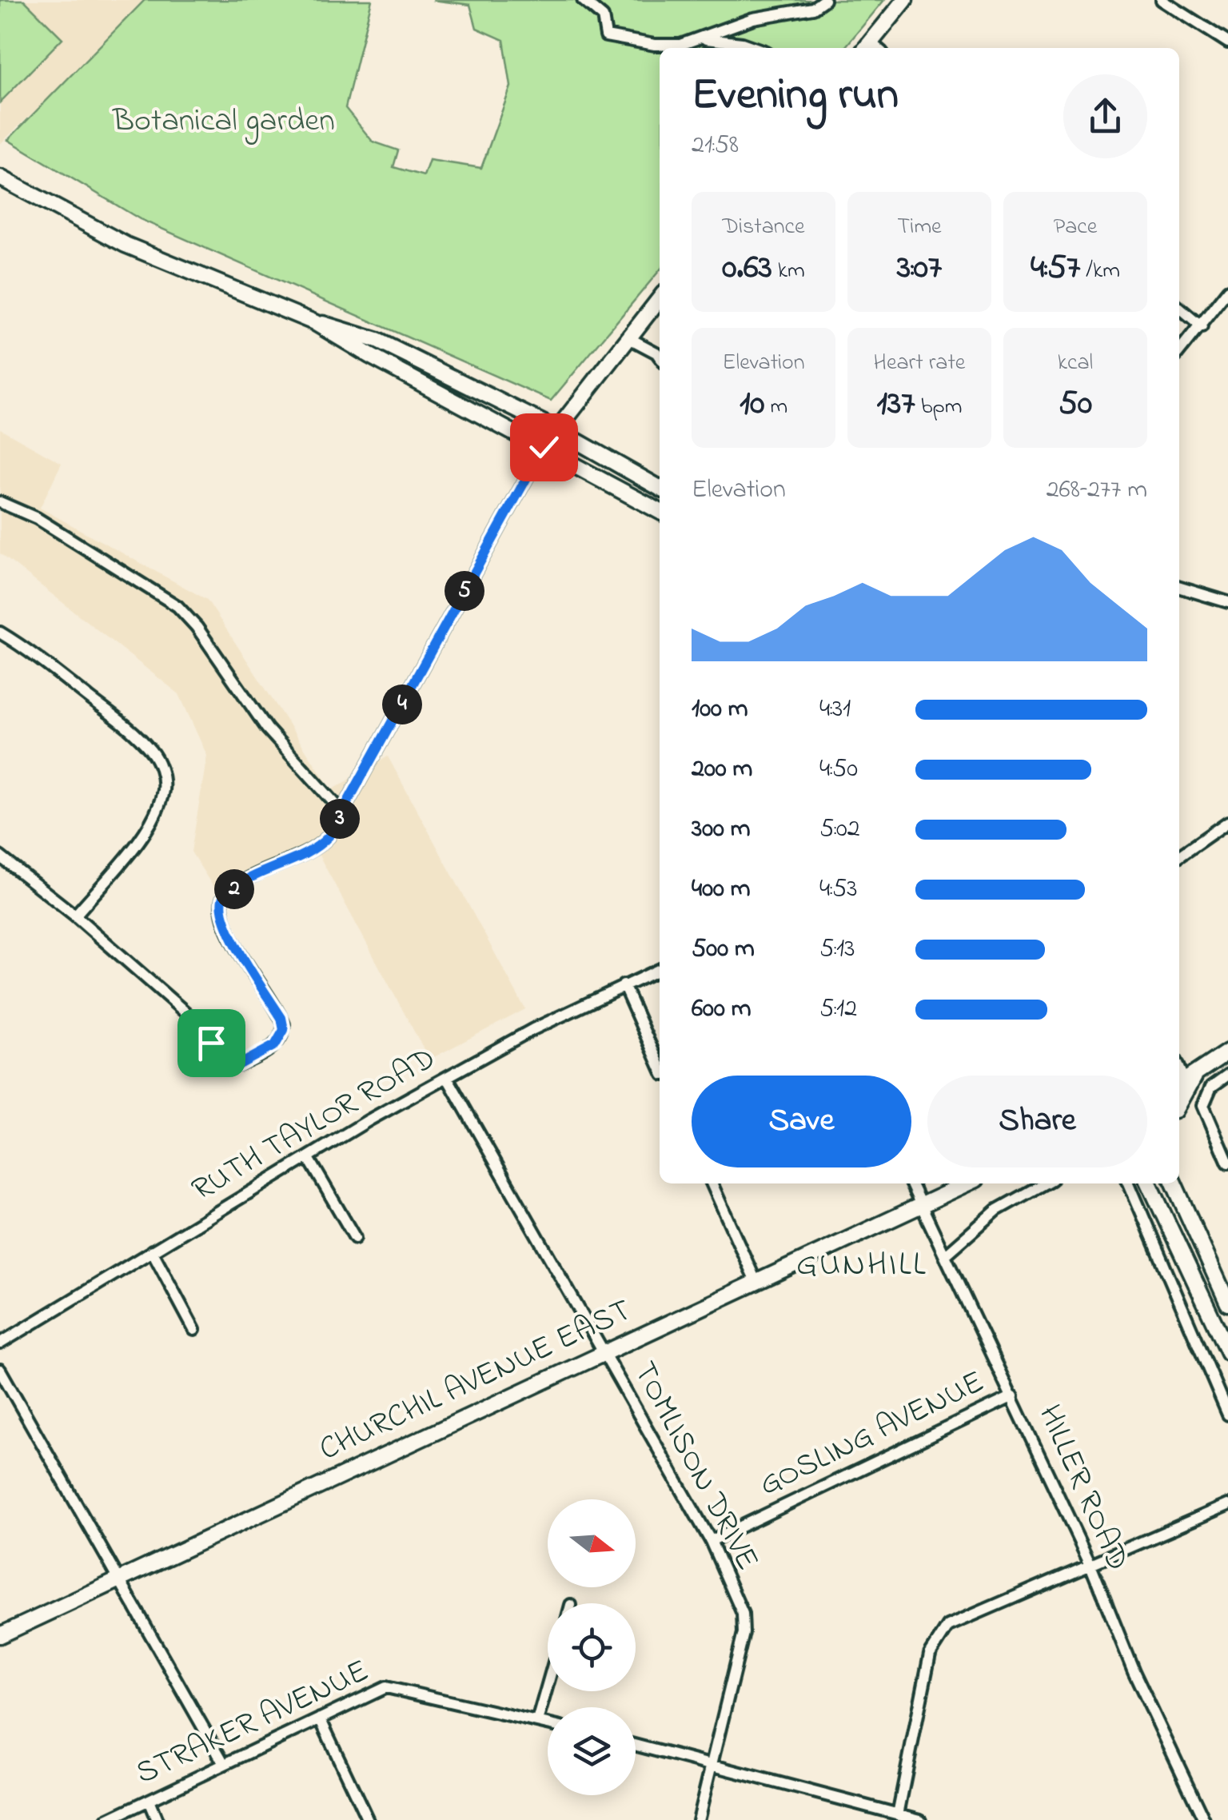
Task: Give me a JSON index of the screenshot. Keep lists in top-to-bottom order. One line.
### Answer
{"streets":{"main road":["CHURCHIL AVENUE EAST"],"street":["RUTH TAYLOR ROAD","GOSLING AVENUE","TOMLISON DRIVE","HILLER ROAD","STRAKER AVENUE"]},"crossings":[["RUTH TAYLOR ROAD","TOMLISON DRIVE"],["CHURCHIL AVENUE EAST","TOMLISON DRIVE"],["CHURCHIL AVENUE EAST","HILLER ROAD"],["GOSLING AVENUE","TOMLISON DRIVE"],["GOSLING AVENUE","HILLER ROAD"]],"districts":["GUNHILL"],"parks":["Botanical garden"],"north":"right","page":{"heading":["Evening run","21:58"],"stats":[["Distance","0.63 km"],["Time","3:07"],["Pace","4:57 /km"],["Elevation","10 m"],["Heart rate","137 bpm"],["kcal","50"]],"chart":["Elevation","268–277 m"],"pins":["5","4","3","2"],"list":[{"name":"100 m","note":"4:31"},{"name":"200 m","note":"4:50"},{"name":"300 m","note":"5:02"},{"name":"400 m","note":"4:53"},{"name":"500 m","note":"5:13"},{"name":"600 m","note":"5:12"}],"buttons":["Save","Share"]}}
